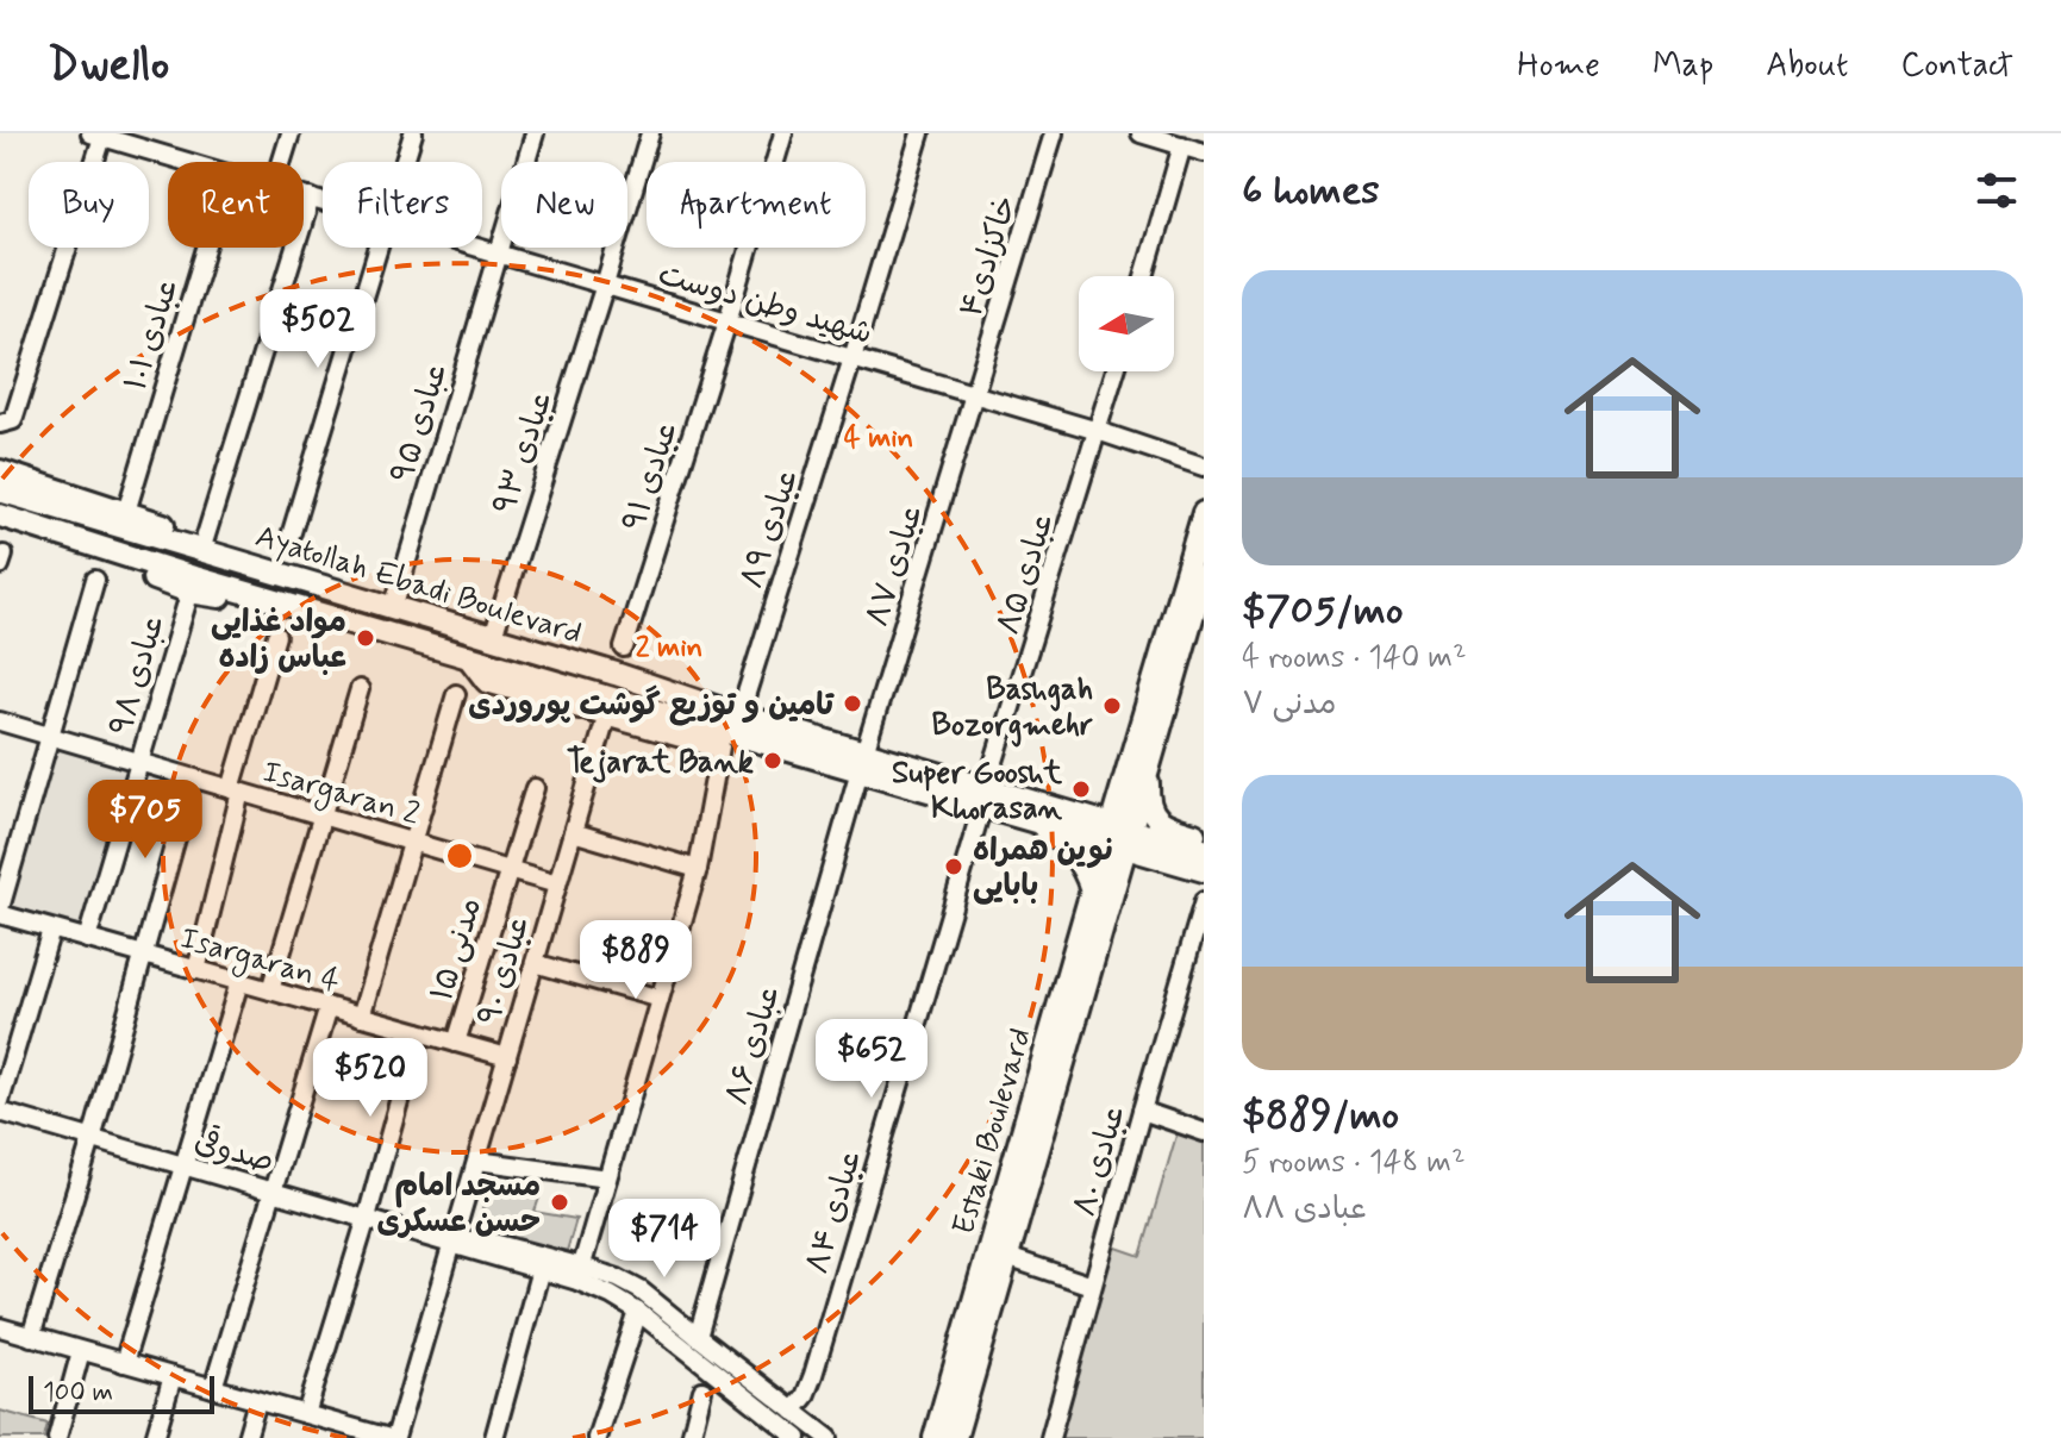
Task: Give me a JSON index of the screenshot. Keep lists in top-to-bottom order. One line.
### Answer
{"streets":{"main road":["Ayatollah Ebadi Boulevard","Estaki Boulevard"],"street":["خاکزادی۴","شهید وطن دوست","عبادی ۱۰۱","عبادی ۹۵","عبادی ۹۳","عبادی ۹۱","عبادی ۸۹","عبادی ۸۷","عبادی ۸۵","عبادی ۹۸","Isargaran 2","مدنی ۱۵","Isargaran 4","عبادی ۹۰","عبادی ۸۶","صدوقی","عبادی ۸۰","عبادی ۸۴"]},"crossings":[["خاکزادی۴","شهید وطن دوست"],["خاکزادی۴","عبادی ۸۷"],["شهید وطن دوست","عبادی ۹۵"],["شهید وطن دوست","عبادی ۹۳"],["شهید وطن دوست","عبادی ۹۱"],["شهید وطن دوست","عبادی ۸۹"],["شهید وطن دوست","عبادی ۸۷"],["شهید وطن دوست","عبادی ۸۵"],["عبادی ۹۵","Ayatollah Ebadi Boulevard"],["عبادی ۹۳","Ayatollah Ebadi Boulevard"],["عبادی ۸۹","Ayatollah Ebadi Boulevard"],["عبادی ۸۷","Ayatollah Ebadi Boulevard"],["عبادی ۸۷","عبادی ۸۶"],["عبادی ۸۵","Ayatollah Ebadi Boulevard"],["عبادی ۸۵","عبادی ۸۴"],["Ayatollah Ebadi Boulevard","عبادی ۹۰"],["Ayatollah Ebadi Boulevard","عبادی ۸۶"],["Ayatollah Ebadi Boulevard","Estaki Boulevard"],["Ayatollah Ebadi Boulevard","عبادی ۸۴"],["عبادی ۹۸","Isargaran 2"],["عبادی ۹۸","Isargaran 4"],["Isargaran 2","مدنی ۱۵"],["Isargaran 2","عبادی ۹۰"],["مدنی ۱۵","Isargaran 4"],["Isargaran 4","عبادی ۹۰"],["عبادی ۹۰","صدوقی"]],"places":["مواد غذایی عباس زاده","تامین و توزیع گوشت پوروردی","Bashgah Bozorgmehr","Tejarat Bank","Super Goosht Khorasan","نوین همراه بابایی","مسجد امام حسن عسکری"],"scale_bar":"100 m","north":"left","page":{"header":"Dwello","nav":["Home","Map","About","Contact"],"heading":"6 homes","chip":["Buy","Rent","Filters","New","Apartment"],"list":[{"name":"$705/mo","note":"4 rooms · 140 m² · مدنی ۷"},{"name":"$889/mo","note":"5 rooms · 148 m² · عبادی ۸۸"}],"price":["$502","$705","$889","$652","$520","$714"],"scale":"100 m"},"rings":["4 min","2 min"]}
